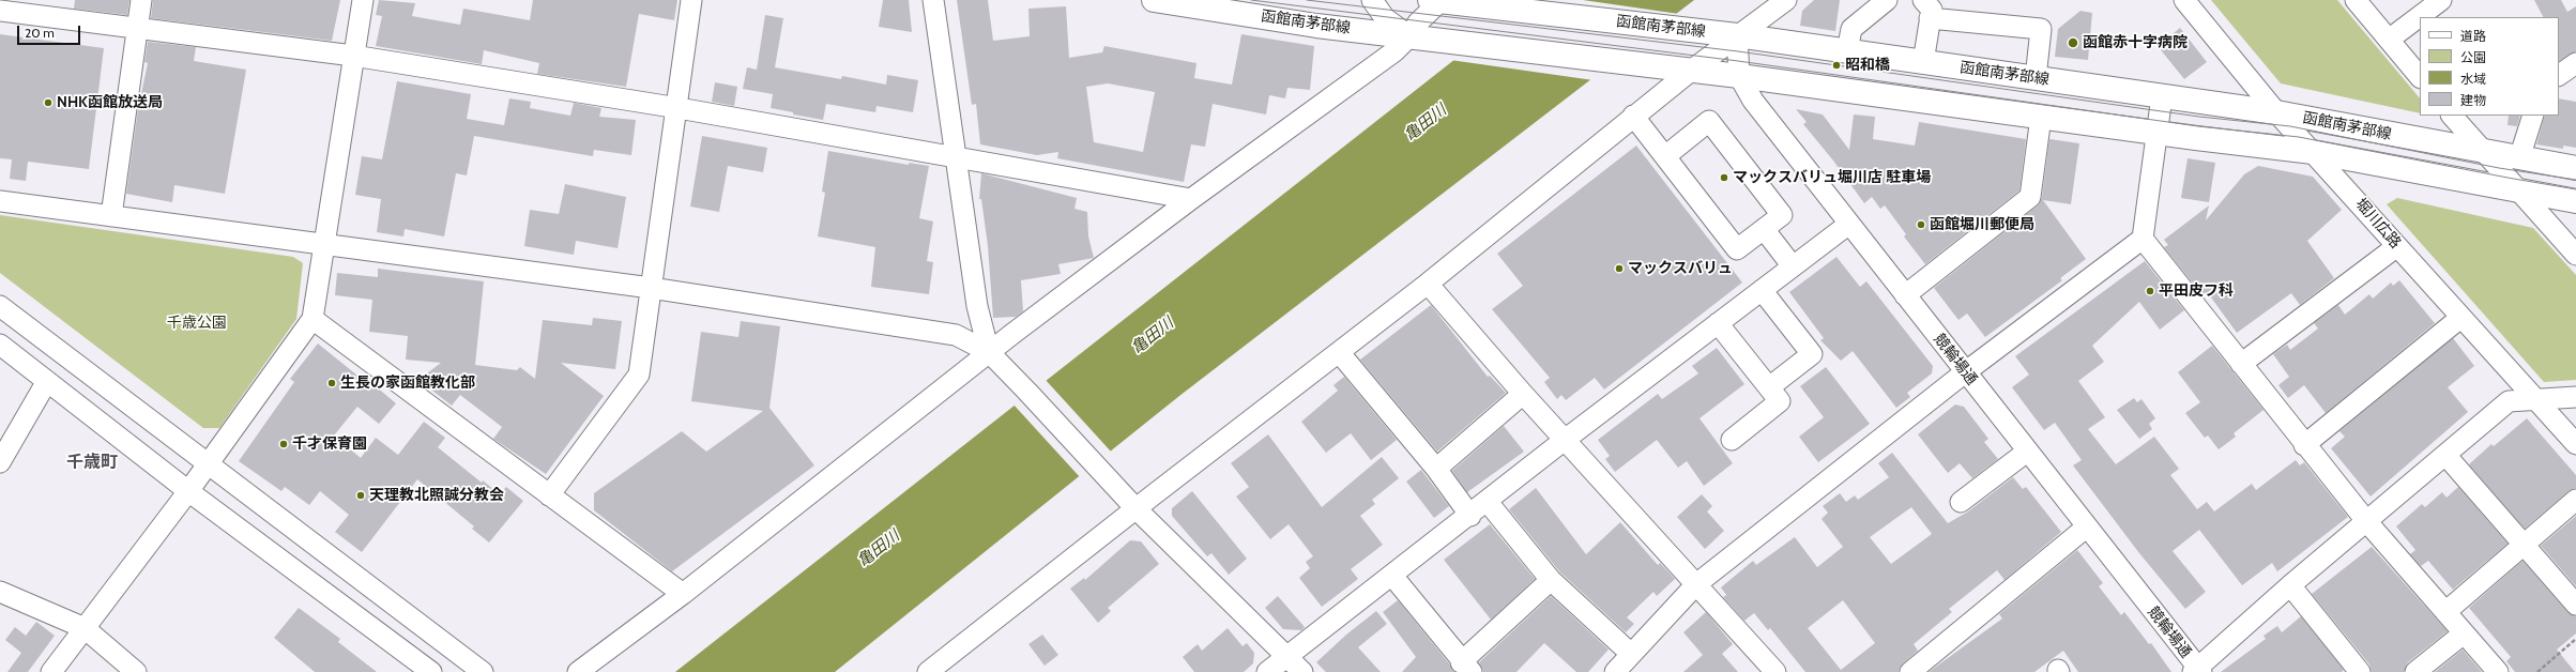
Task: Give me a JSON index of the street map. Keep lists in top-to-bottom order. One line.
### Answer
{"streets":{"main road":["函館南茅部線"],"street":["堀川広路","競輪場通"]},"crossings":[["函館南茅部線","堀川広路"],["函館南茅部線","競輪場通"]],"districts":["千歳町"],"water":["亀田川"],"parks":["千歳公園"],"places":["函館赤十字病院","昭和橋","NHK函館放送局","マックスバリュ堀川店 駐車場","函館堀川郵便局","マックスバリュ","平田皮フ科","生長の家函館教化部","千才保育園","天理教北照誠分教会"],"legend":["道路","公園","水域","建物"],"scale_bar":"20 m"}
